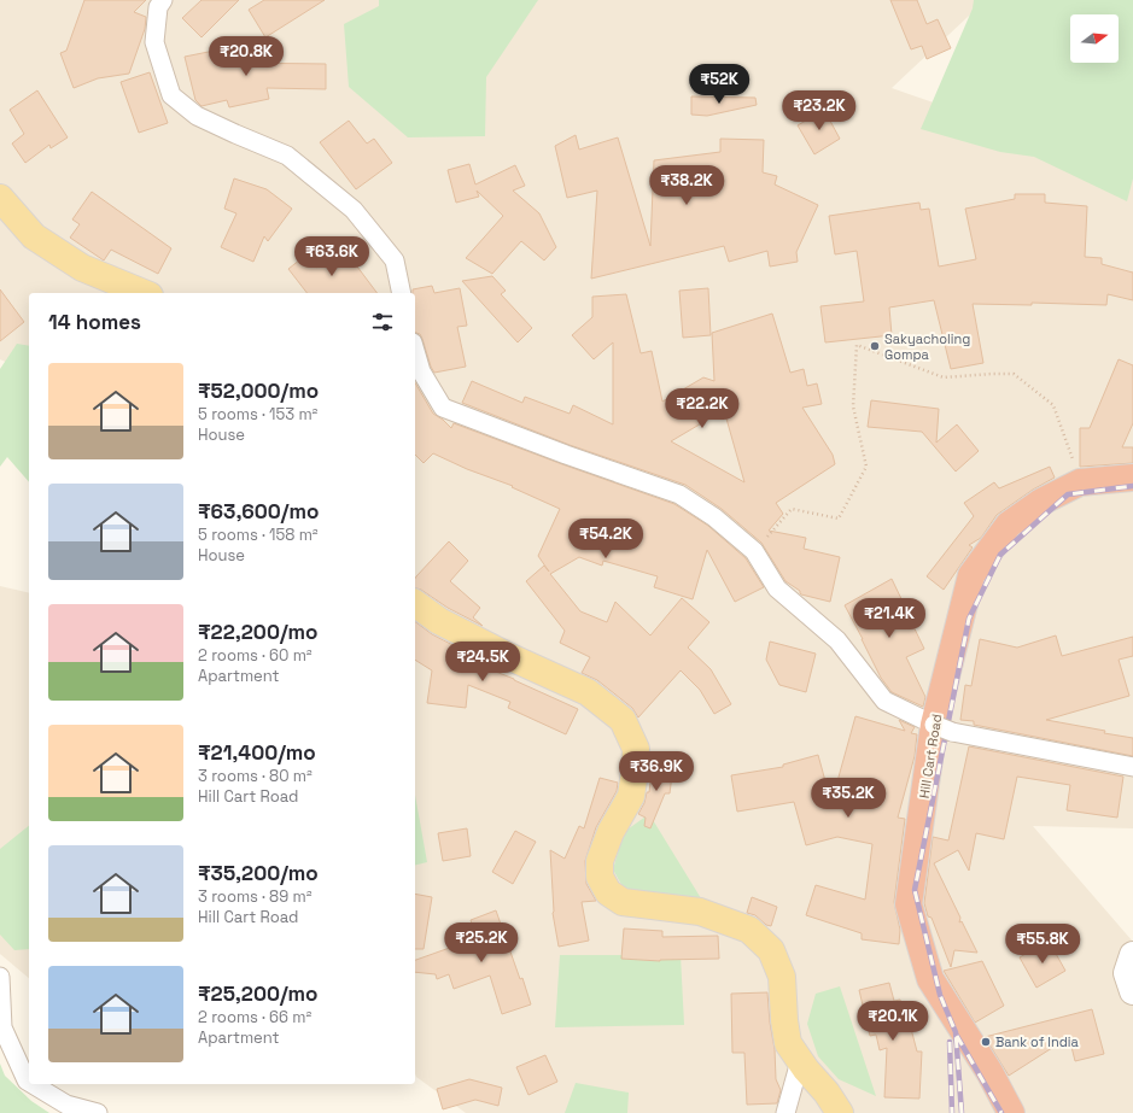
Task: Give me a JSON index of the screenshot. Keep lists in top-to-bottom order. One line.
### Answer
{"streets":{"highway":["Hill Cart Road"]},"places":["Sakyacholing Gompa","Bank of India"],"north":"right","page":{"price":["₹20.8K","₹52K","₹23.2K","₹38.2K","₹63.6K","₹22.2K","₹54.2K","₹21.4K","₹24.5K","₹36.9K","₹35.2K","₹25.2K","₹55.8K","₹20.1K"],"heading":"14 homes","list":[{"name":"₹52,000/mo","note":"5 rooms · 153 m² · House"},{"name":"₹63,600/mo","note":"5 rooms · 158 m² · House"},{"name":"₹22,200/mo","note":"2 rooms · 60 m² · Apartment"},{"name":"₹21,400/mo","note":"3 rooms · 80 m² · Hill Cart Road"},{"name":"₹35,200/mo","note":"3 rooms · 89 m² · Hill Cart Road"},{"name":"₹25,200/mo","note":"2 rooms · 66 m² · Apartment"}]}}
